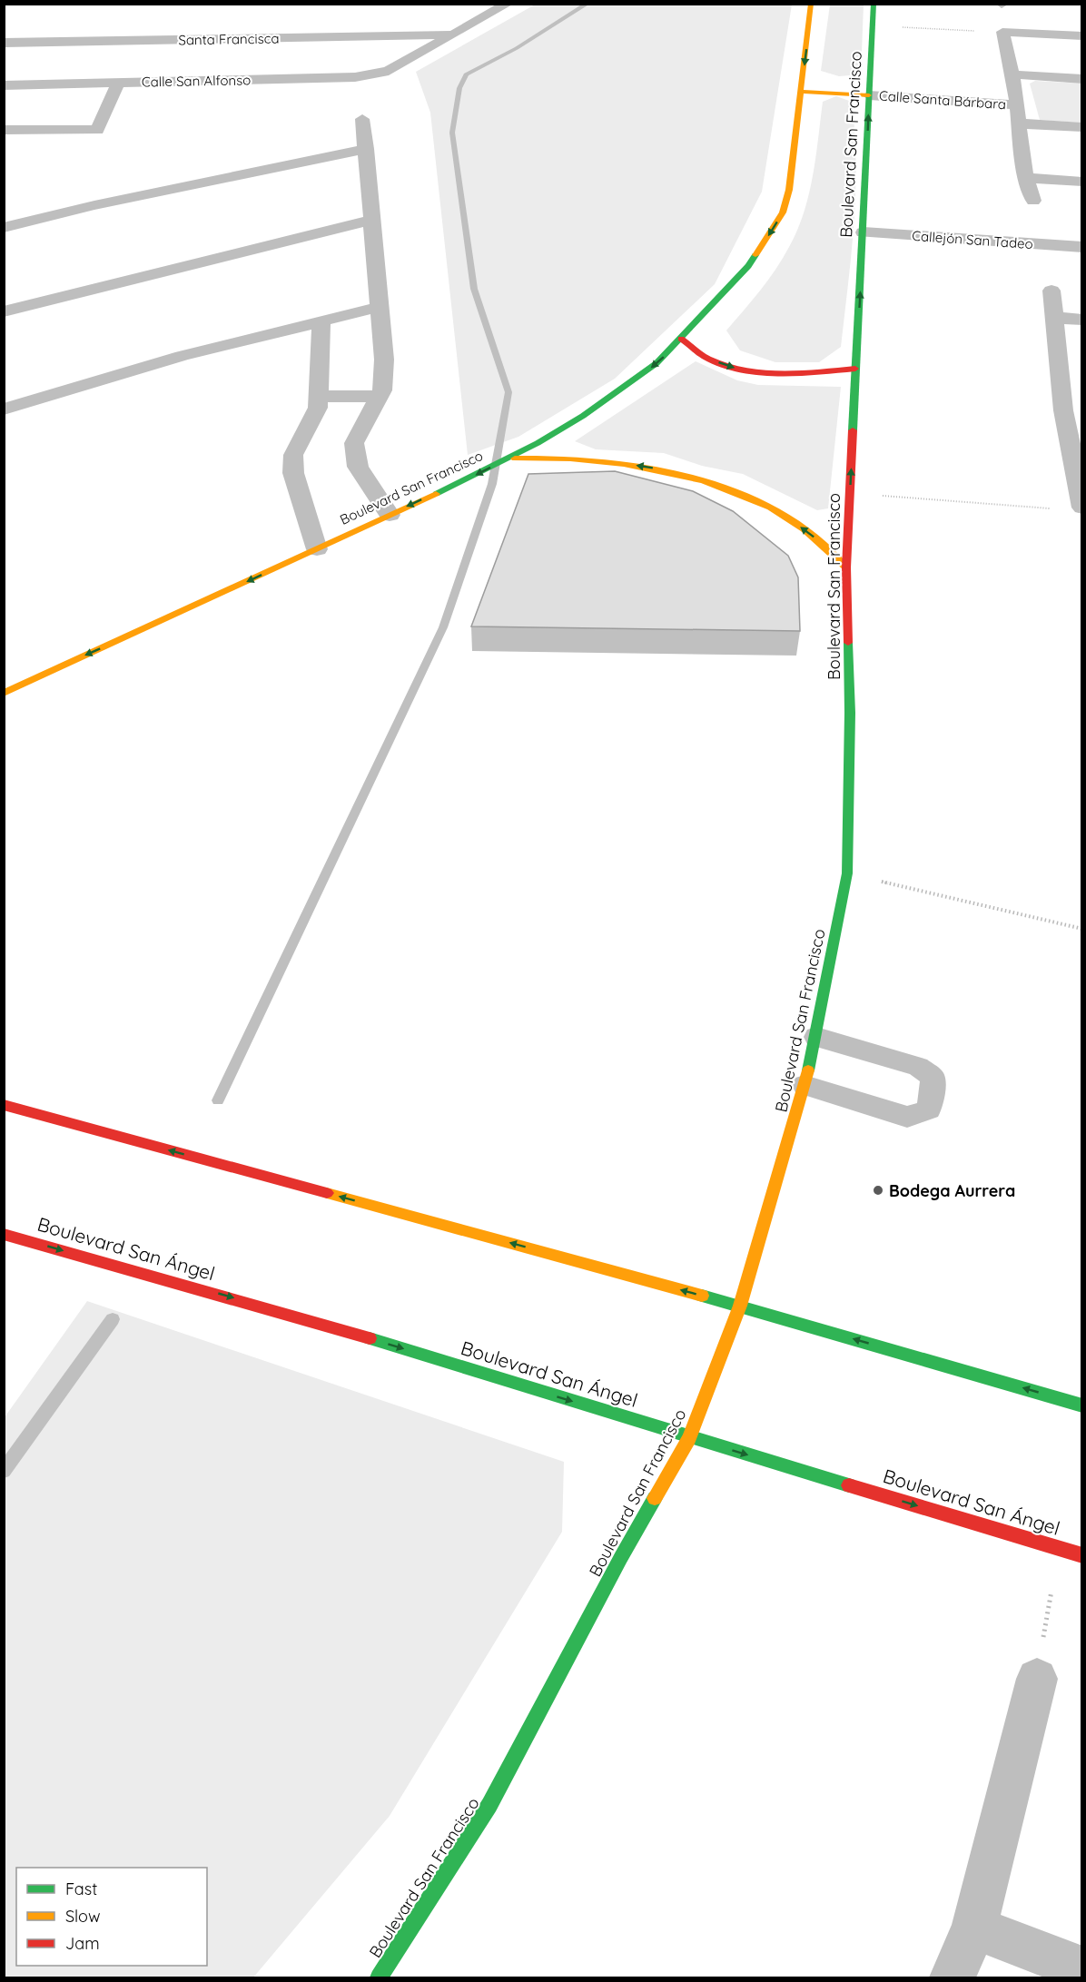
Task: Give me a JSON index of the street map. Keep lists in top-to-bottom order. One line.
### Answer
{"streets":{"street":["Santa Francisca","Calle San Alfonso","Calle Santa Bárbara","Boulevard San Francisco","Callejón San Tadeo","Boulevard San Ángel"]},"crossings":[["Santa Francisca","Calle San Alfonso"],["Calle Santa Bárbara","Boulevard San Francisco"],["Boulevard San Francisco","Callejón San Tadeo"],["Boulevard San Francisco","Boulevard San Ángel"]],"one_way":["Boulevard San Ángel"],"places":["Bodega Aurrera"],"legend":["Fast","Slow","Jam"]}
